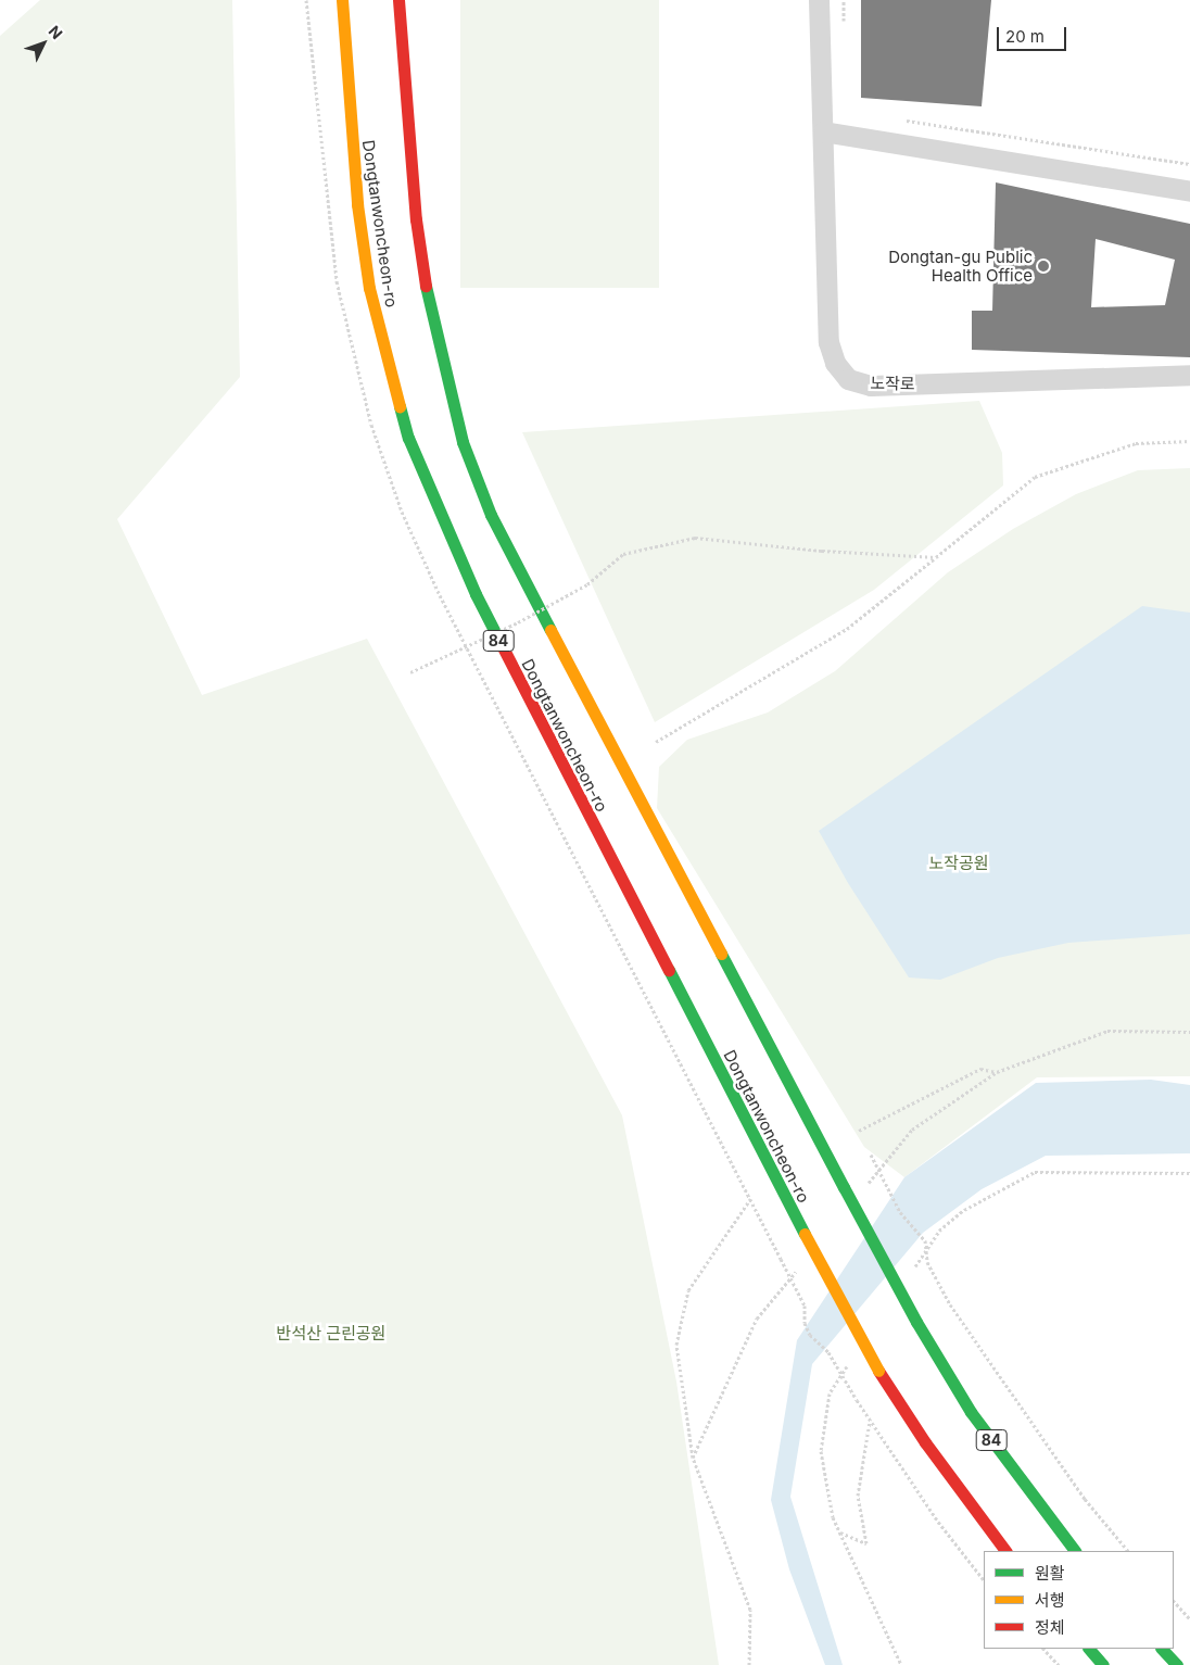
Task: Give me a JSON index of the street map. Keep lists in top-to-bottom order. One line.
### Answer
{"streets":{"main road":["Dongtanwoncheon-ro","84"],"street":["노작로"]},"parks":["노작공원","반석산 근린공원"],"places":["Dongtan-gu Public Health Office"],"legend":["원활","서행","정체"],"scale_bar":"20 m","north":"top right"}
